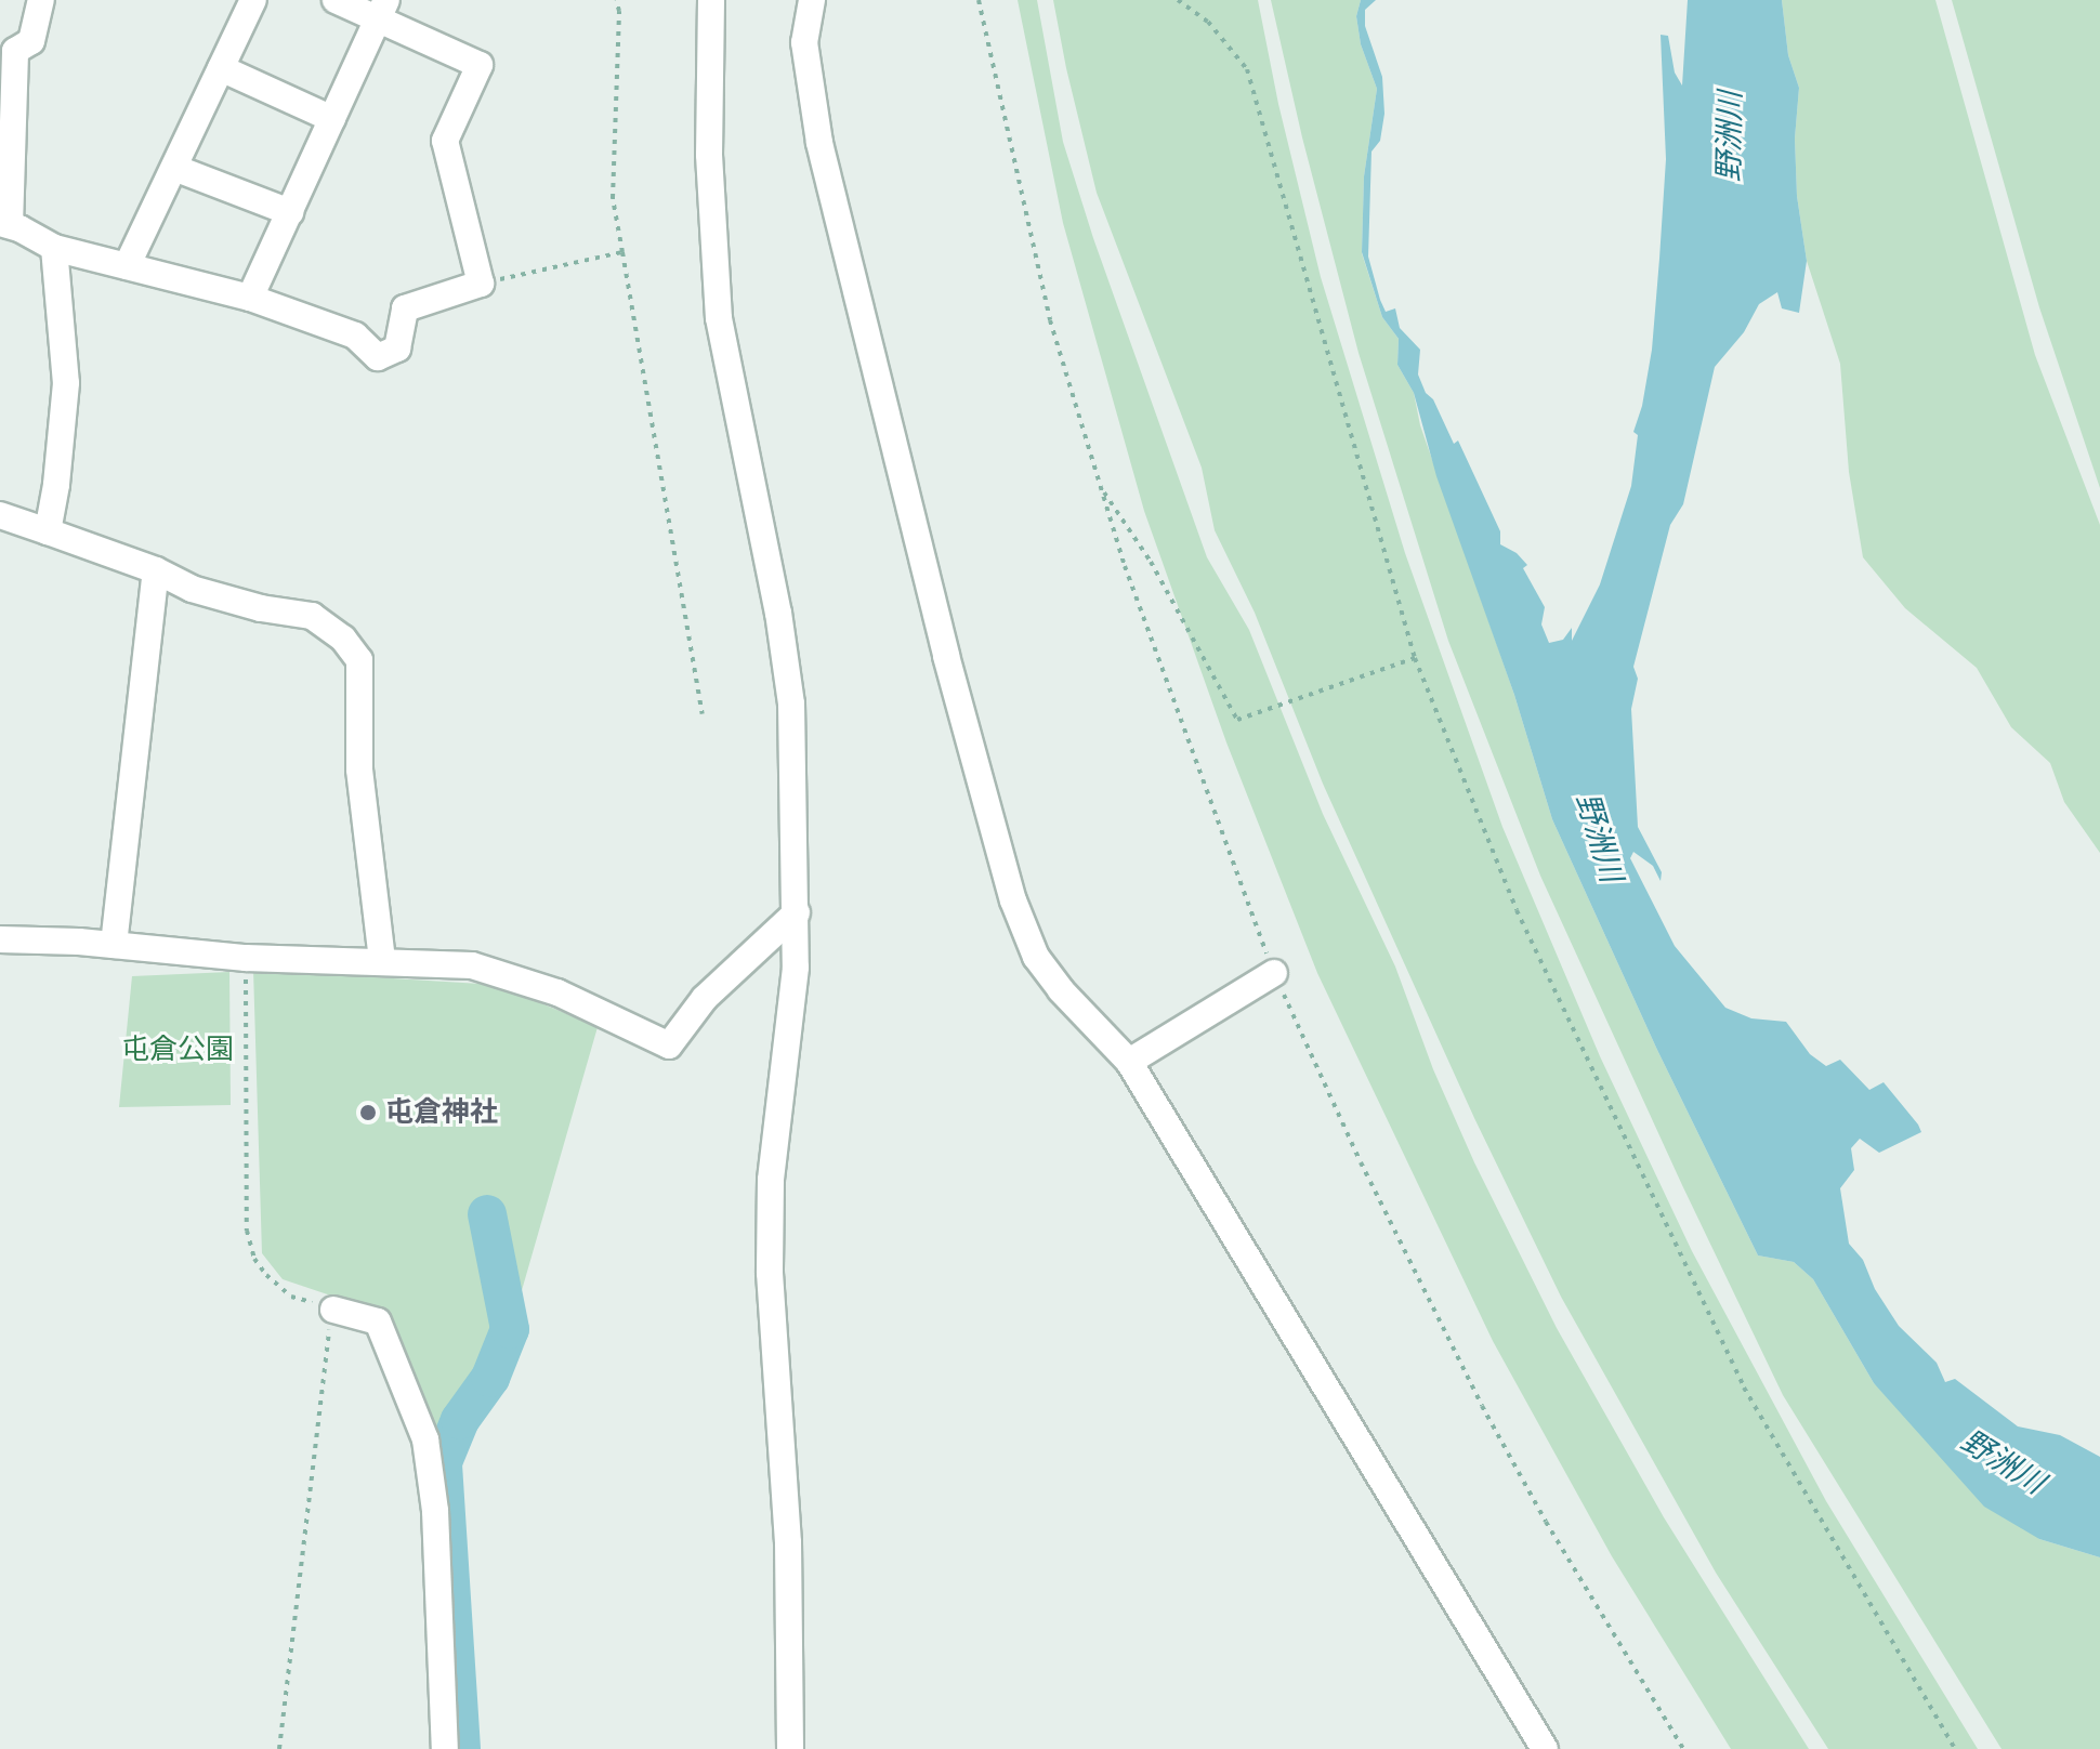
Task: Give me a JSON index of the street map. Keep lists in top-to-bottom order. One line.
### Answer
{"water":["野洲川"],"parks":["屯倉公園"],"places":["屯倉神社"]}
